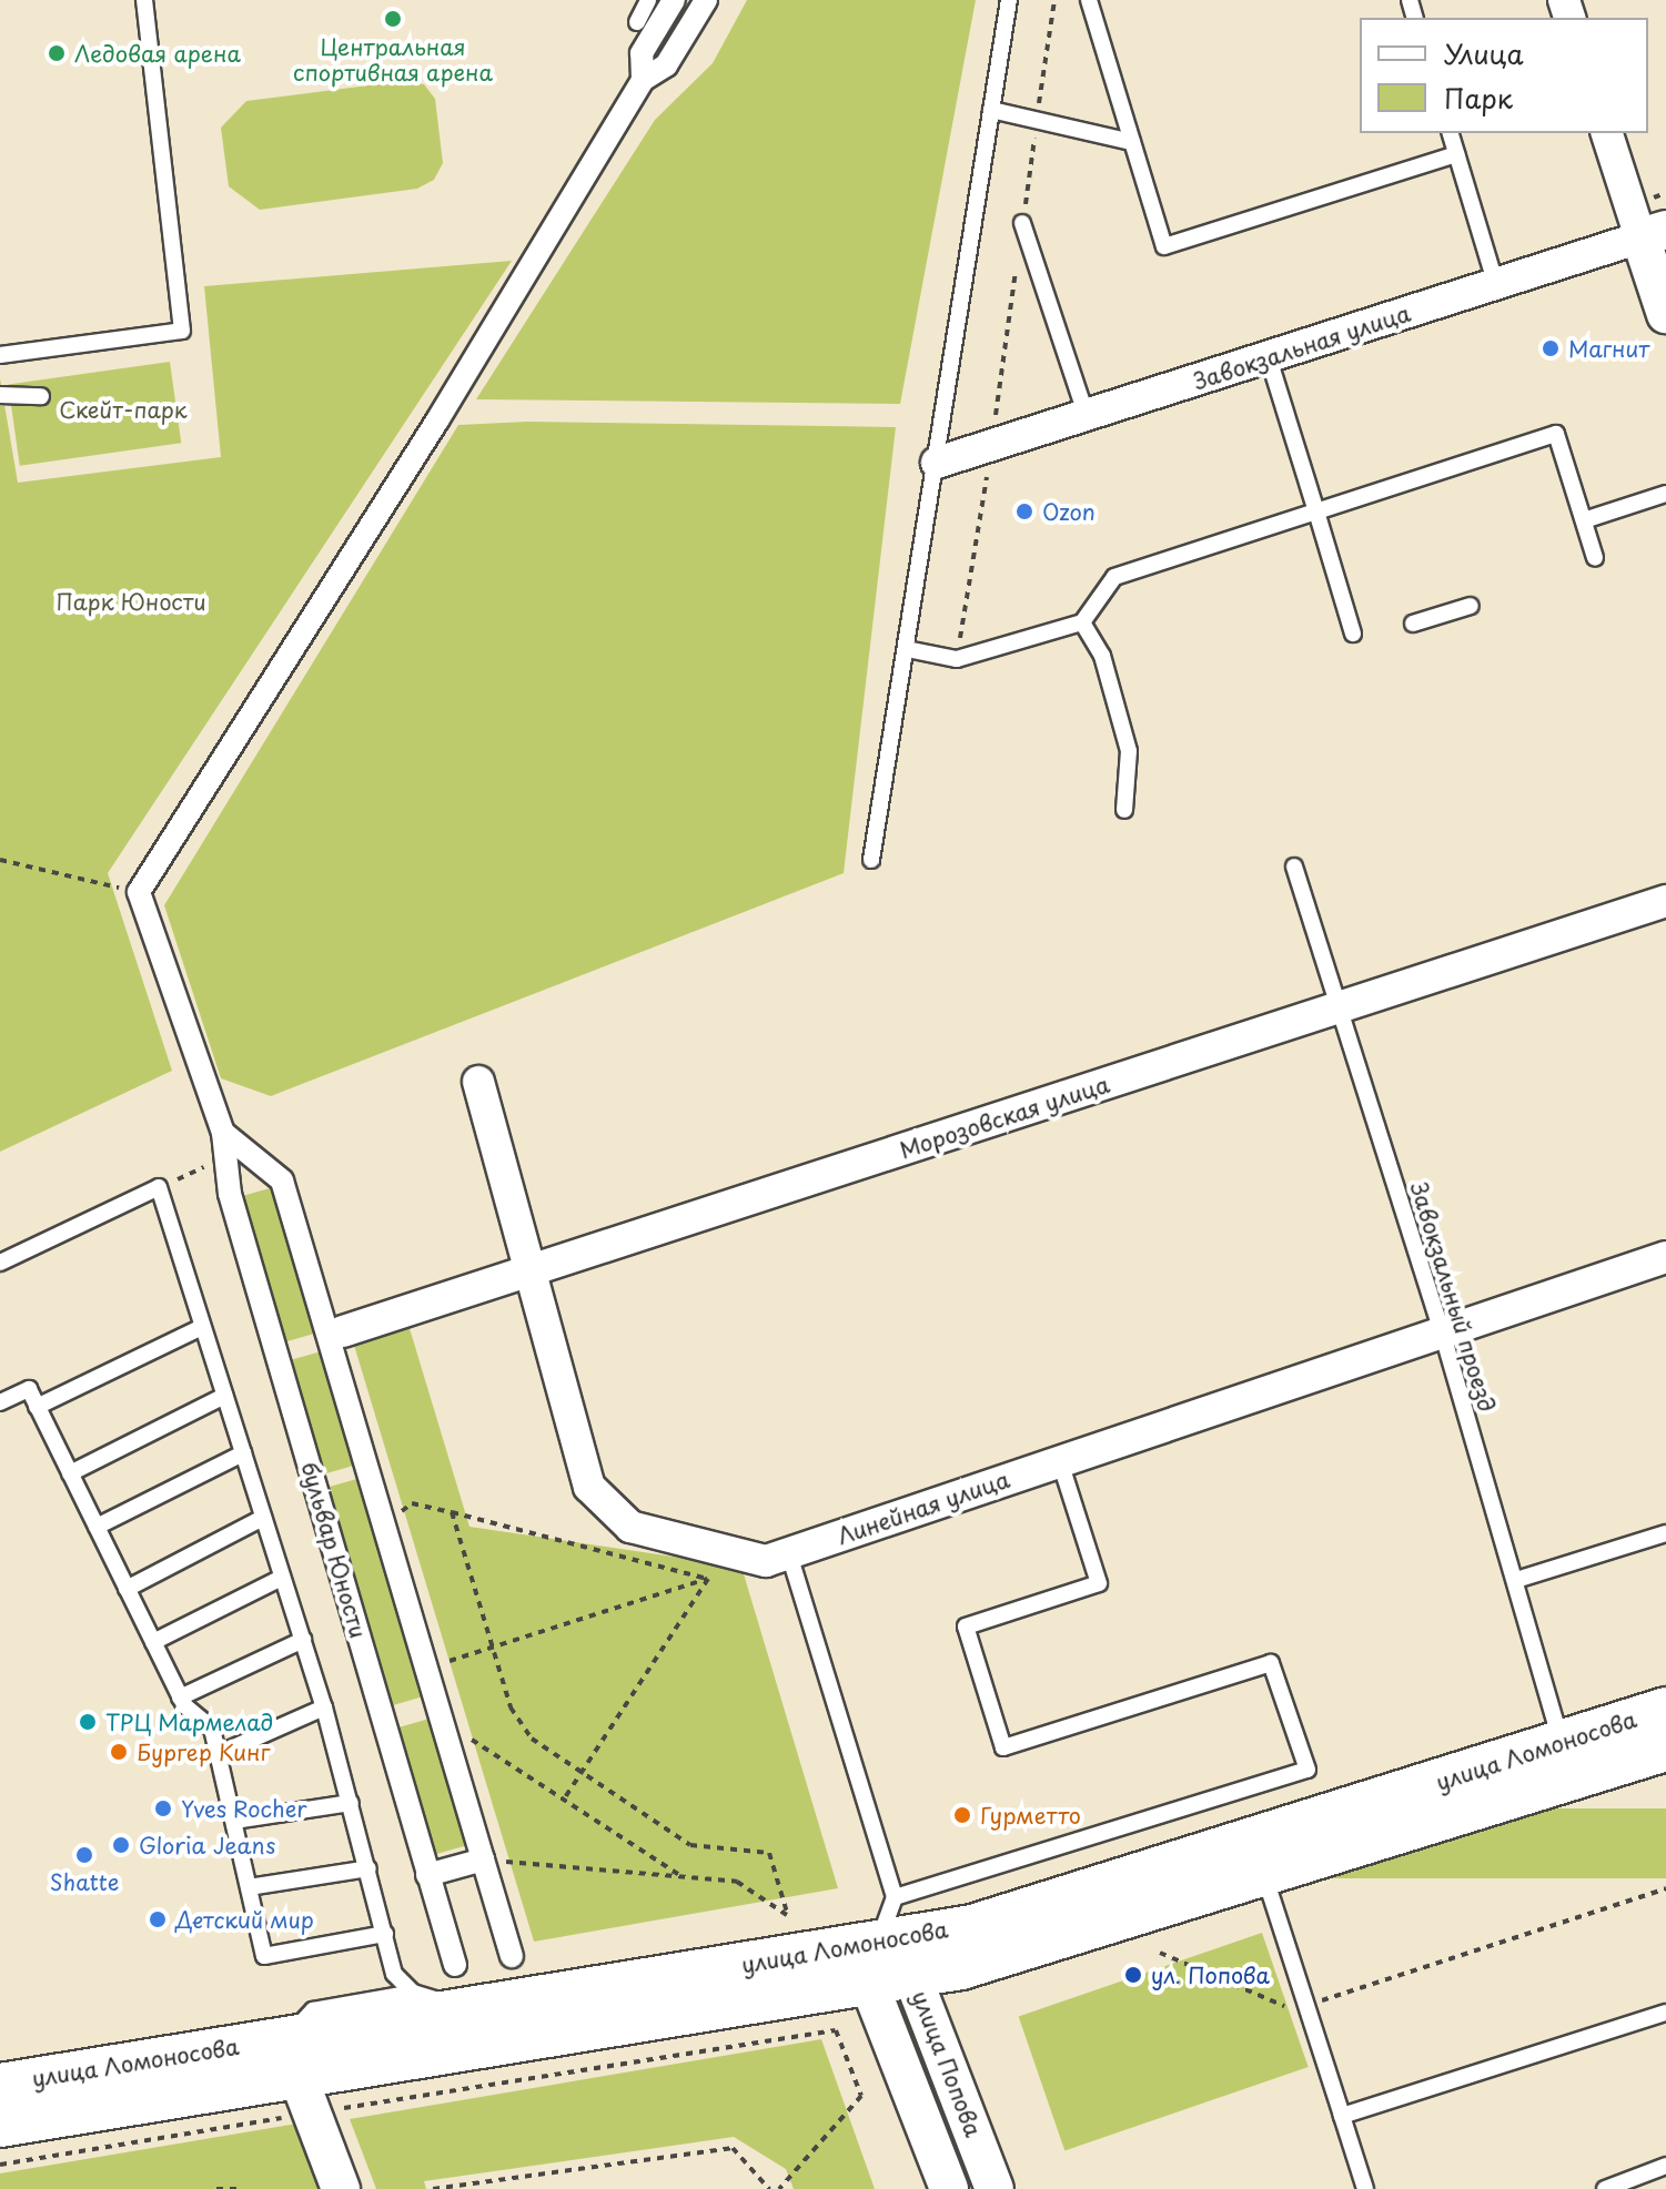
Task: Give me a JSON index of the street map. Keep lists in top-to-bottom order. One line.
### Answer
{"streets":{"main road":["улица Ломоносова"],"street":["Завокзальная улица","Морозовская улица","Линейная улица","бульвар Юности","улица Попова"],"lane":["Завокзальный проезд"]},"crossings":[["Морозовская улица","Завокзальный проезд"],["Завокзальный проезд","Линейная улица"],["Завокзальный проезд","улица Ломоносова"],["улица Ломоносова","улица Попова"]],"parks":["Скейт-парк","Парк Юности"],"places":["Центральная спортивная арена","Ледовая арена","Магнит","Ozon","ТРЦ Мармелад","Бургер Кинг","Yves Rocher","Гурметто","Gloria Jeans","Shatte","Детский мир","ул. Попова"],"legend":["Улица","Парк"]}
